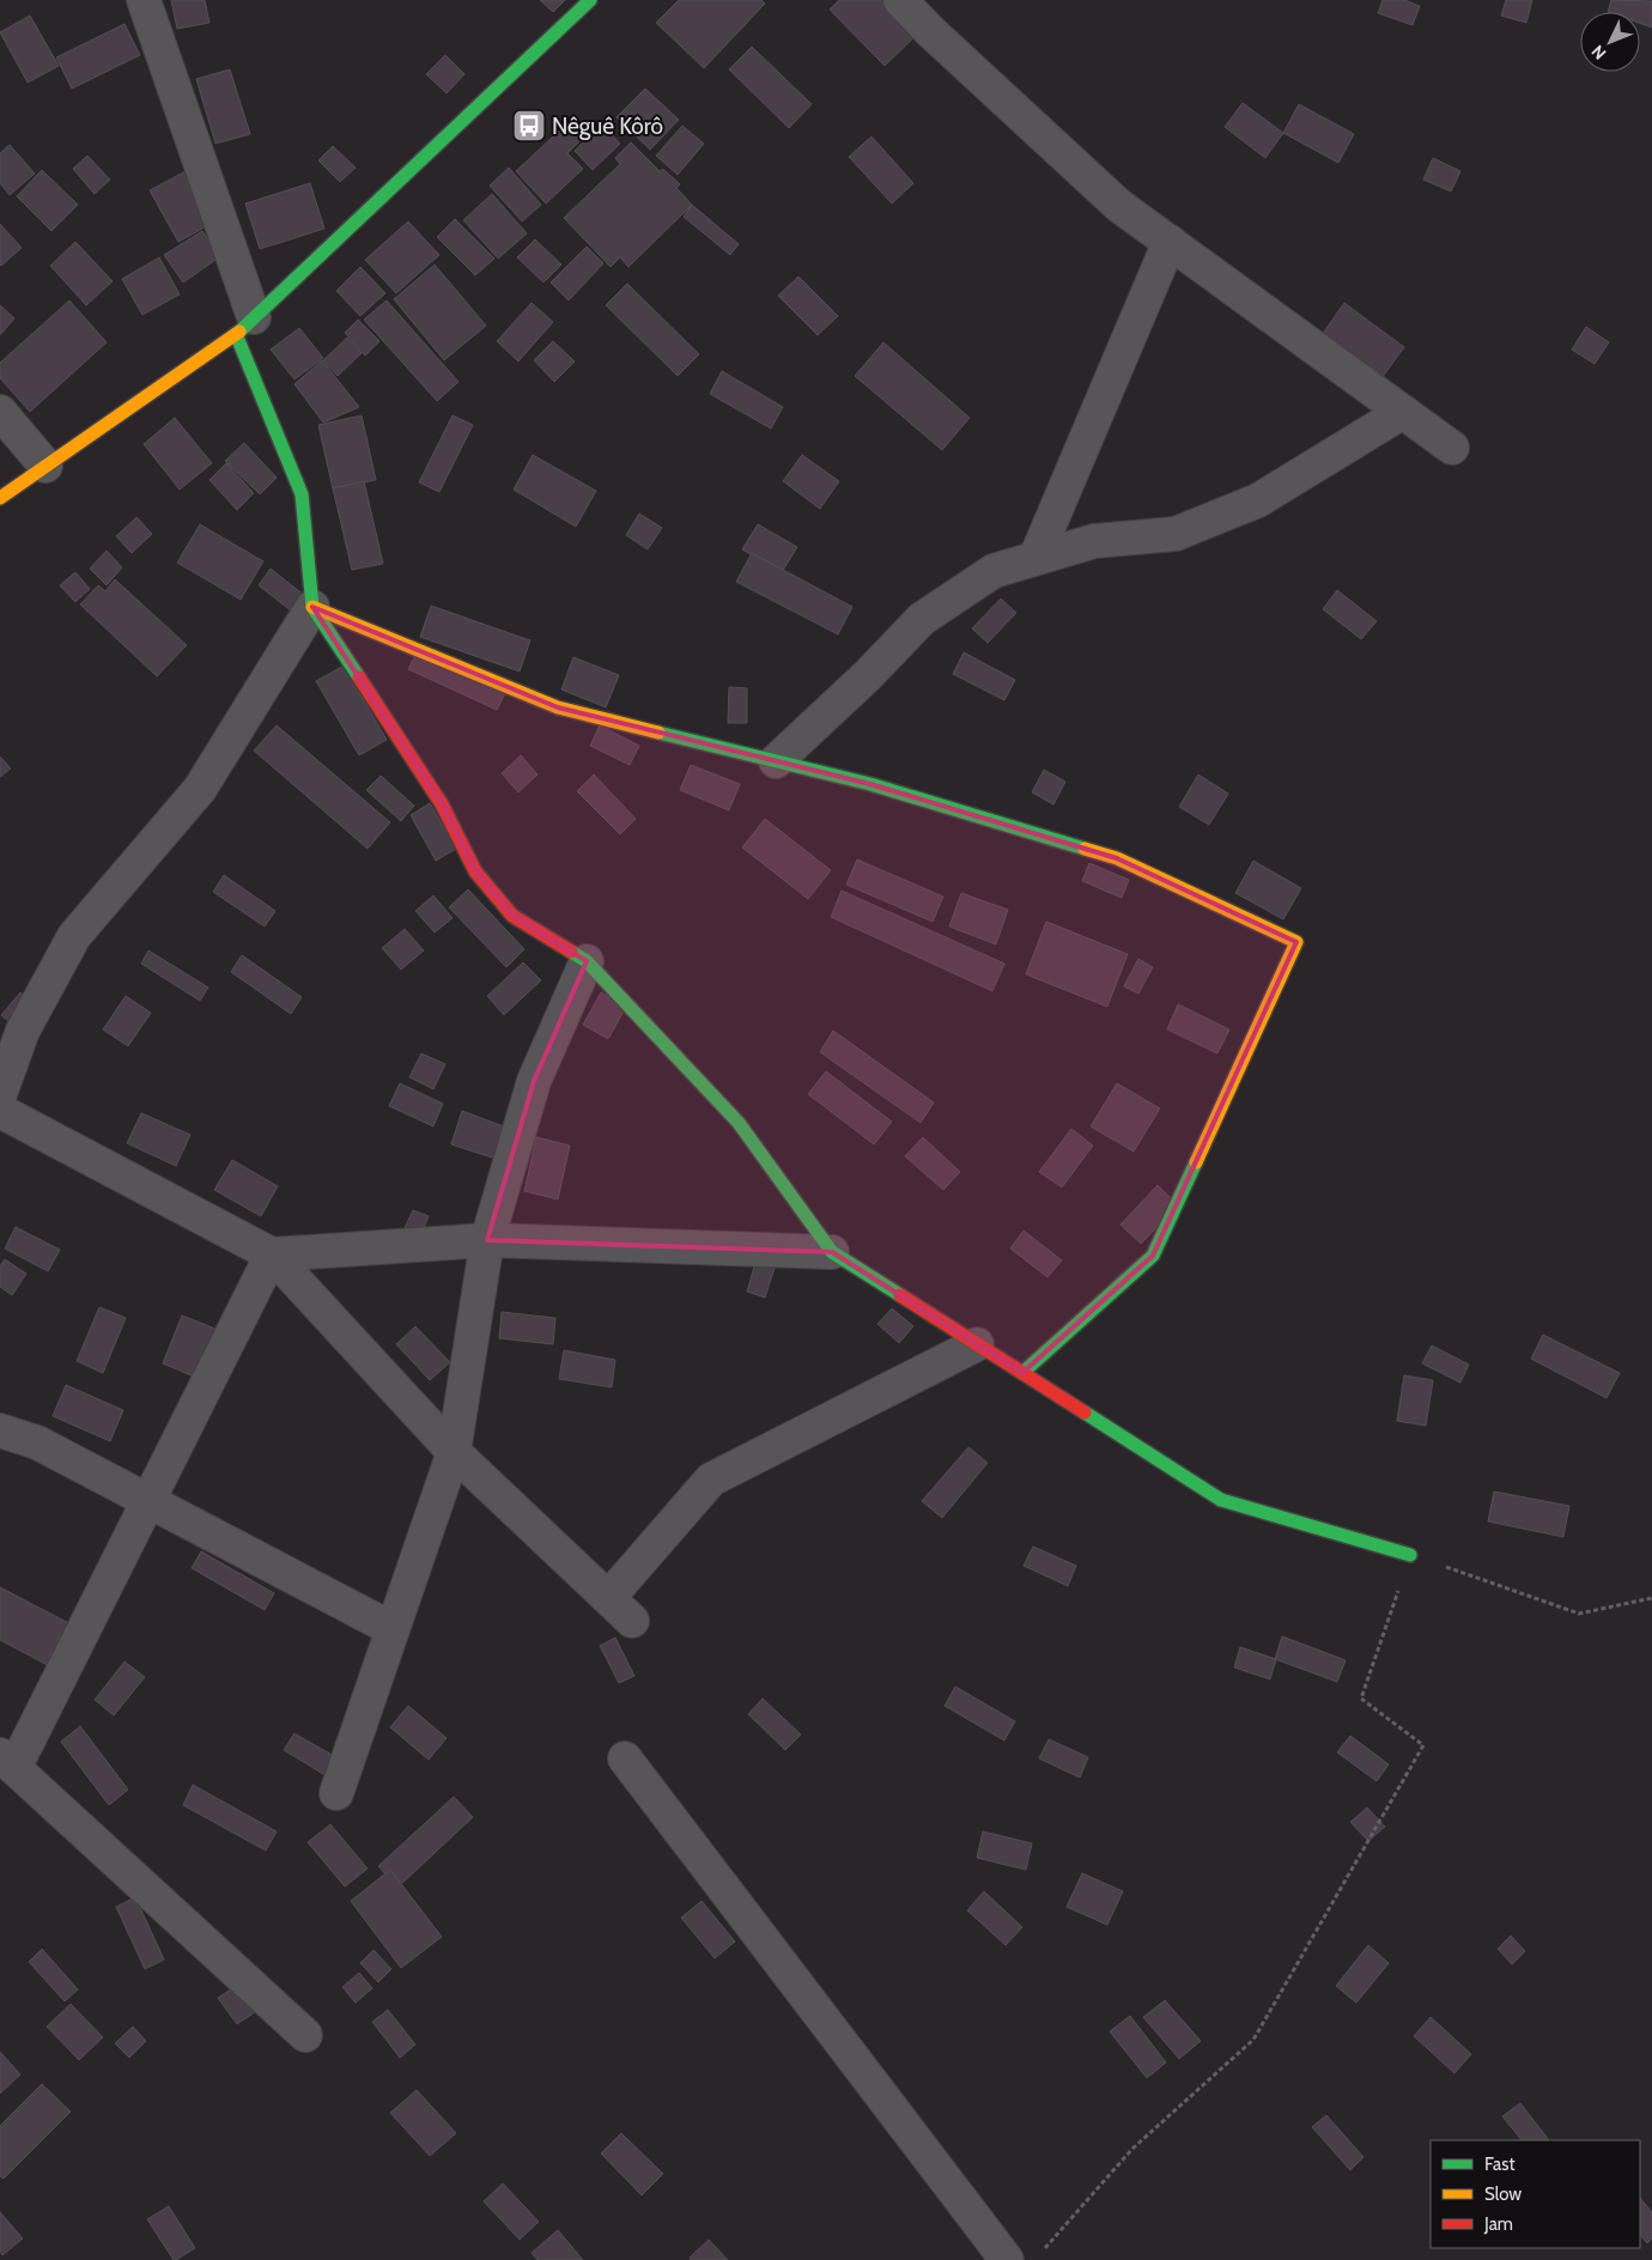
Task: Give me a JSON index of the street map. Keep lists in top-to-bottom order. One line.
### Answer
{"places":{"bus stop":["Nêguê Kôrô"]},"legend":["Fast","Slow","Jam"],"north":"bottom left"}
